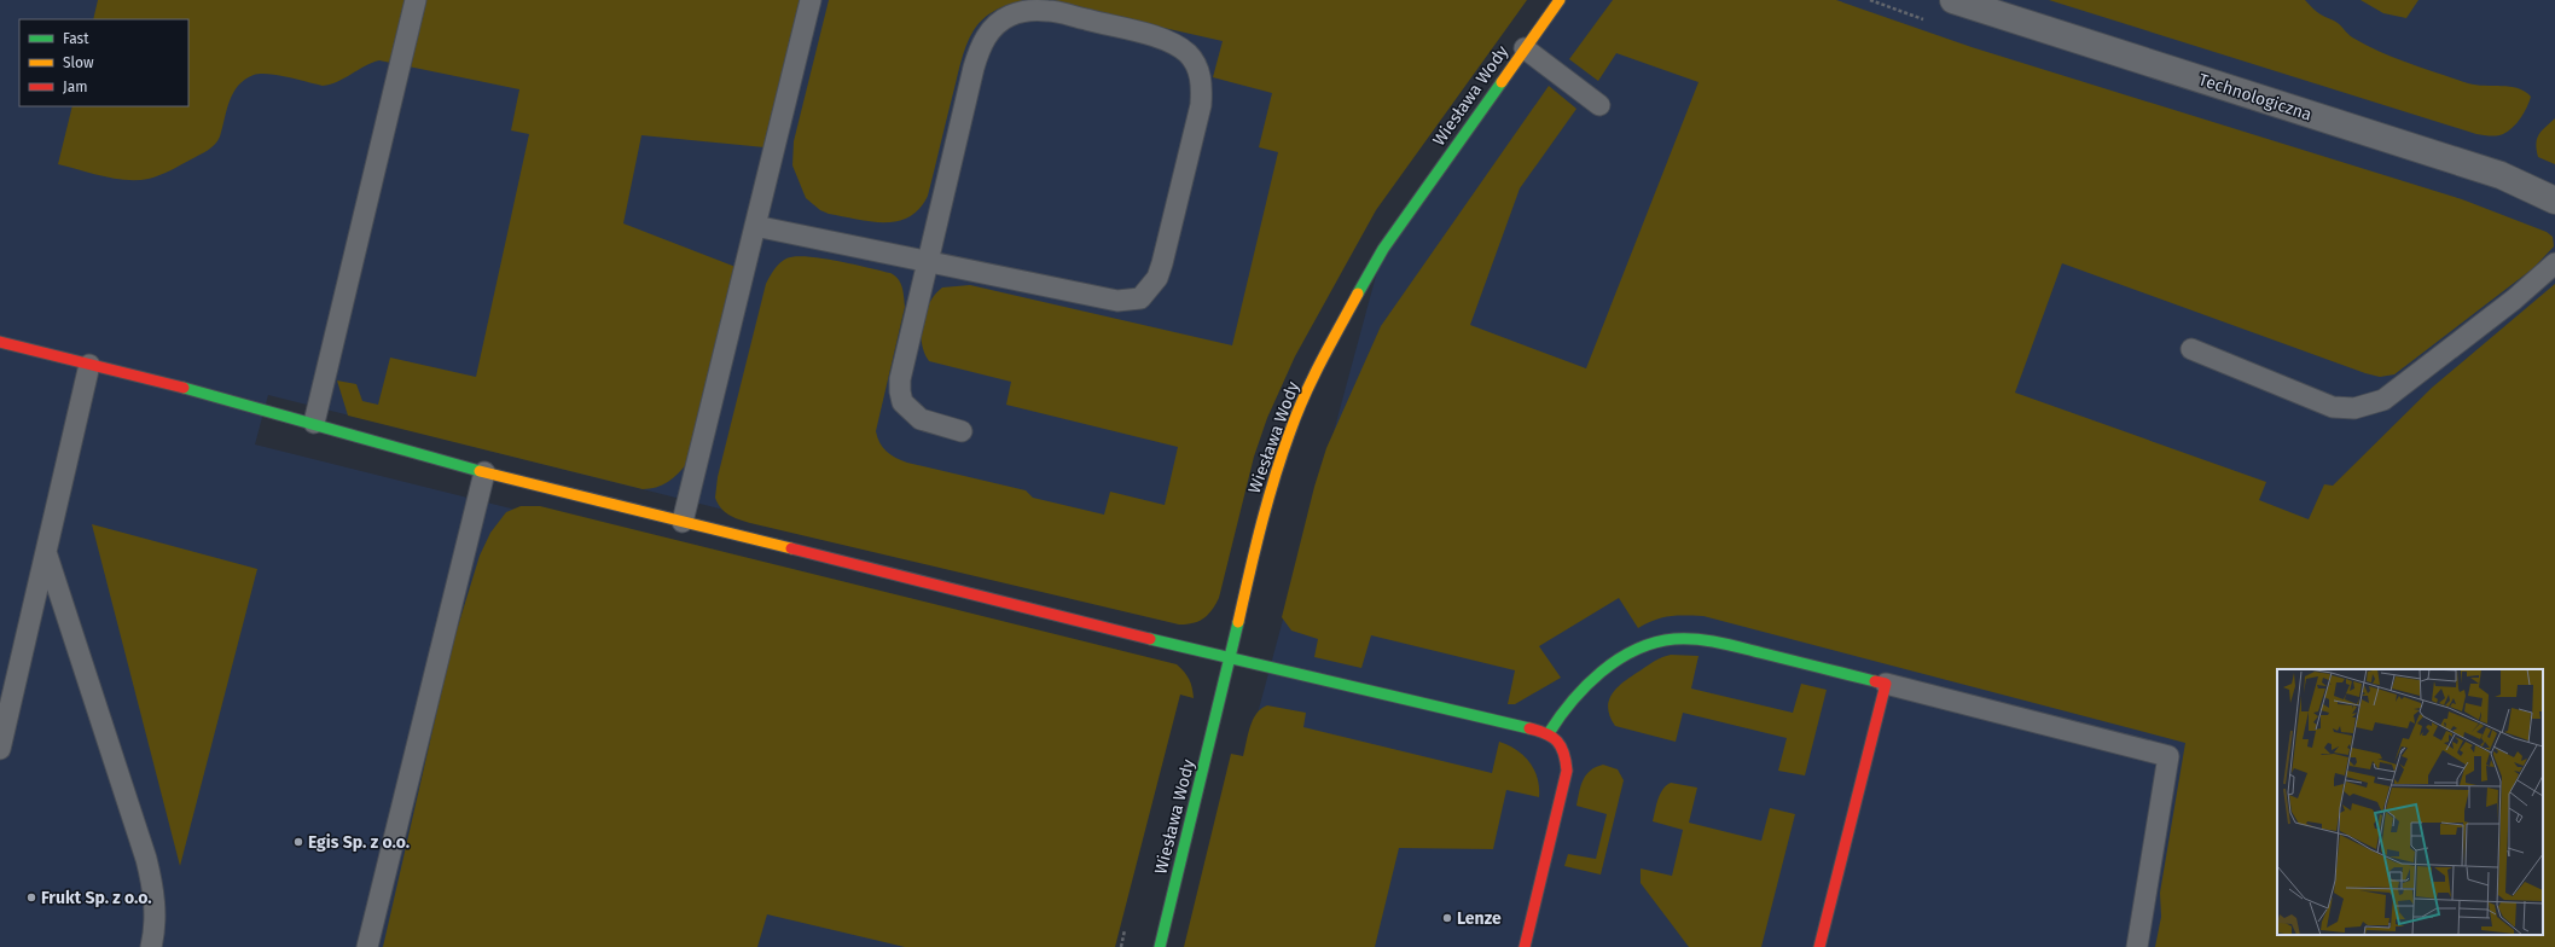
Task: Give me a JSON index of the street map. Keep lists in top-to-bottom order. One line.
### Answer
{"streets":{"street":["Wiesława Wody","Technologiczna"]},"places":["Egis Sp. z o.o.","Frukt Sp. z o.o.","Lenze"],"legend":["Fast","Slow","Jam"]}
